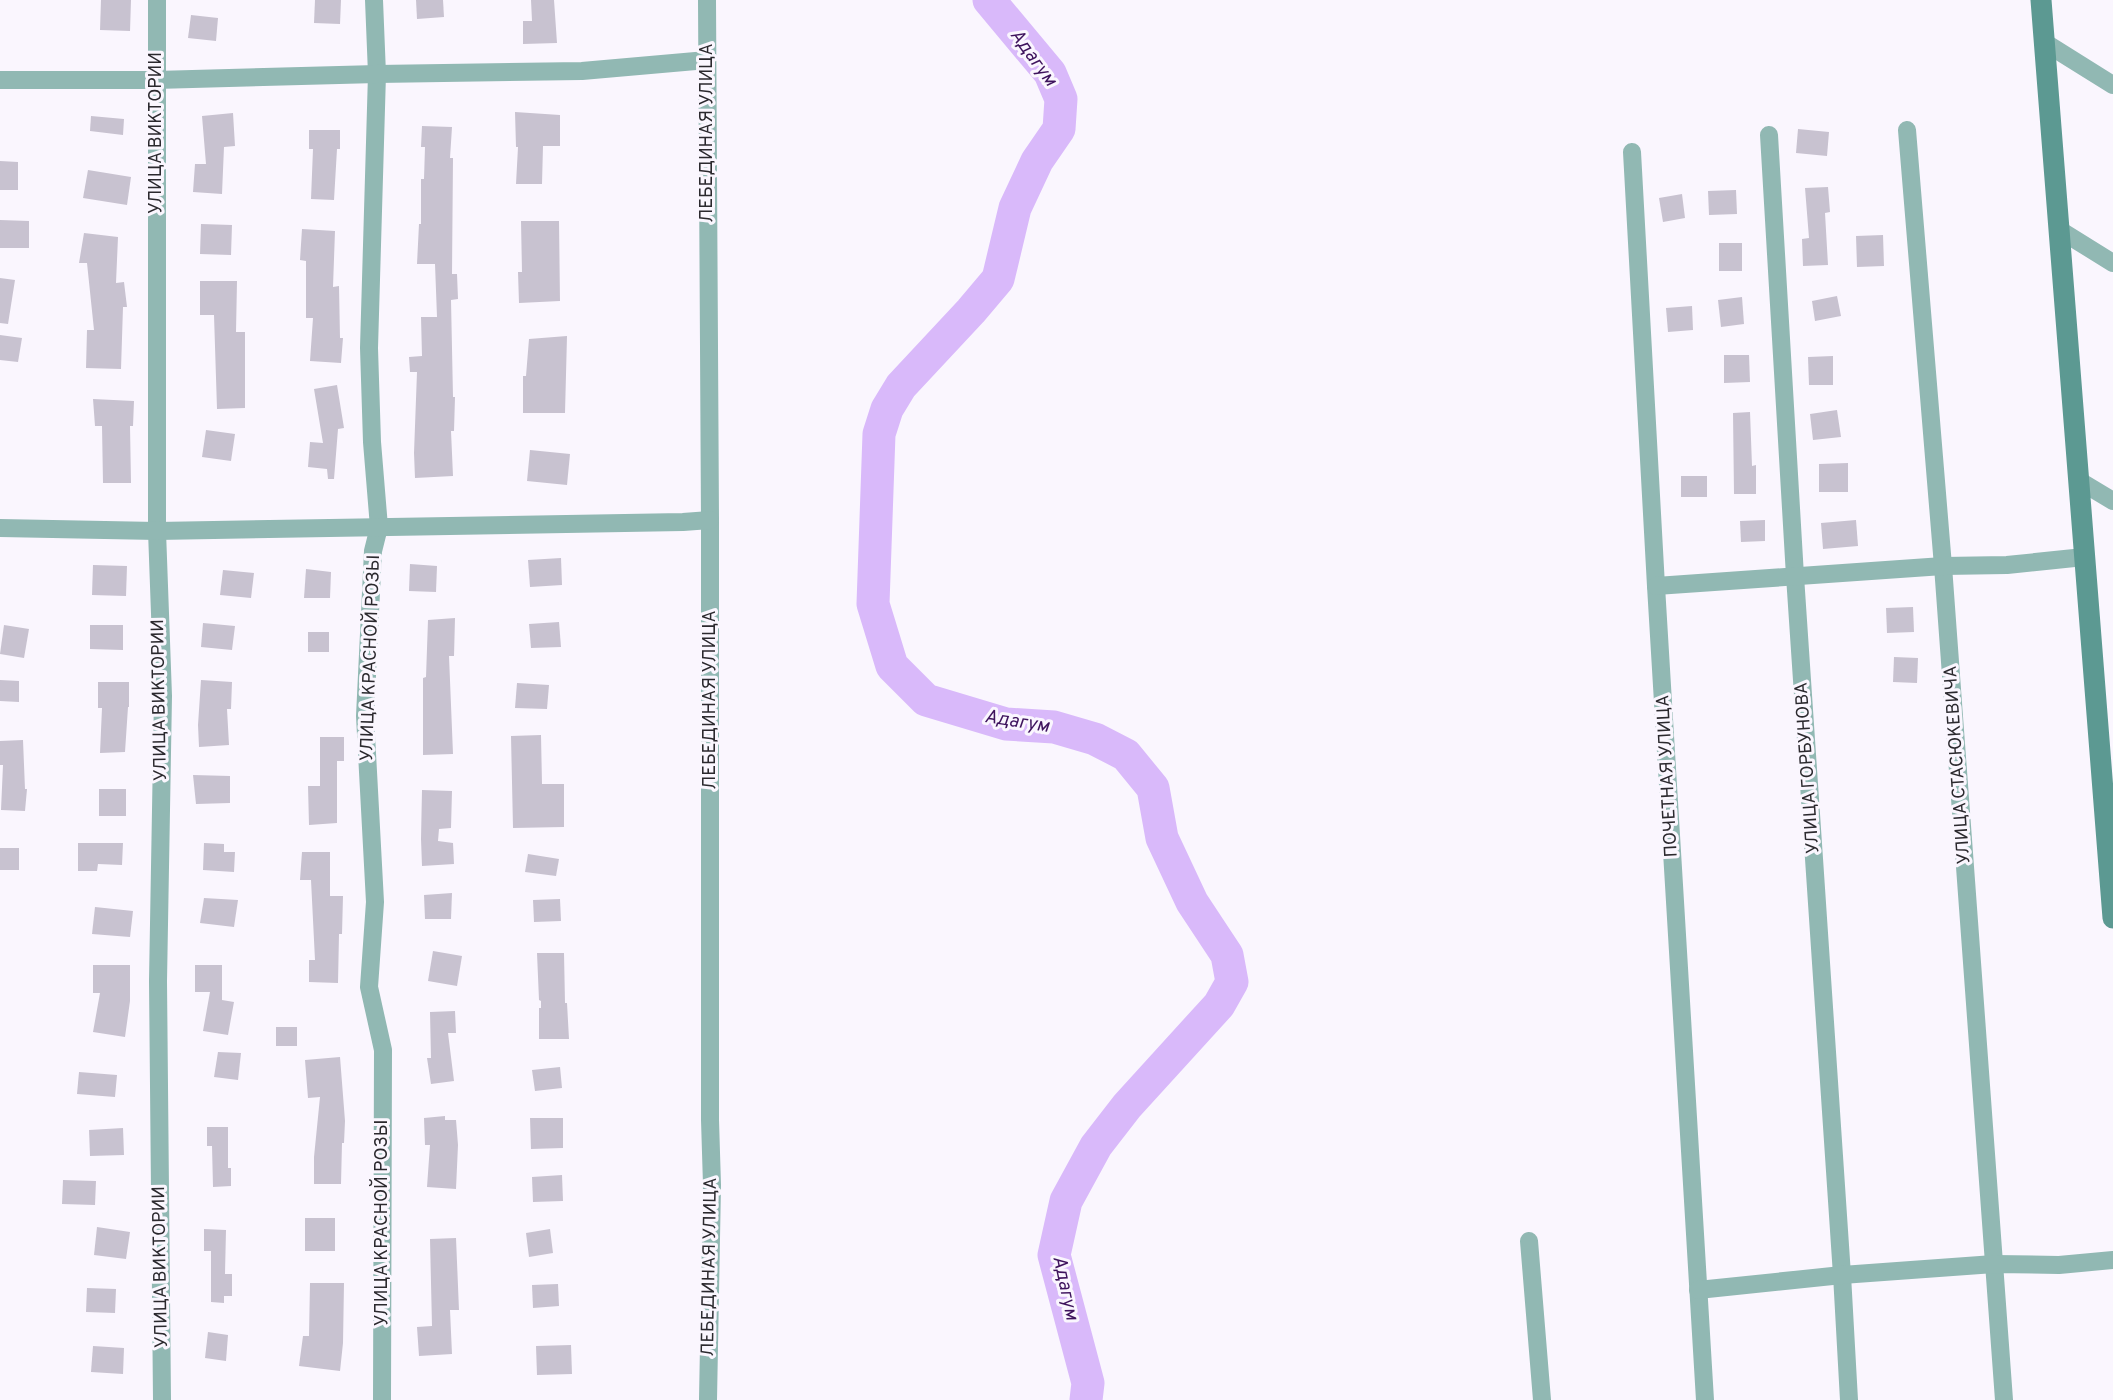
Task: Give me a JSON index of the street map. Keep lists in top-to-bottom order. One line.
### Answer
{"streets":{"street":["УЛИЦА ВИКТОРИИ","ЛЕБЕДИНАЯ УЛИЦА","УЛИЦА КРАСНОЙ РОЗЫ","УЛИЦА СТАСЮКЕВИЧА","УЛИЦА ГОРБУНОВА","ПОЧЕТНАЯ УЛИЦА"]},"water":["Адагум"]}
